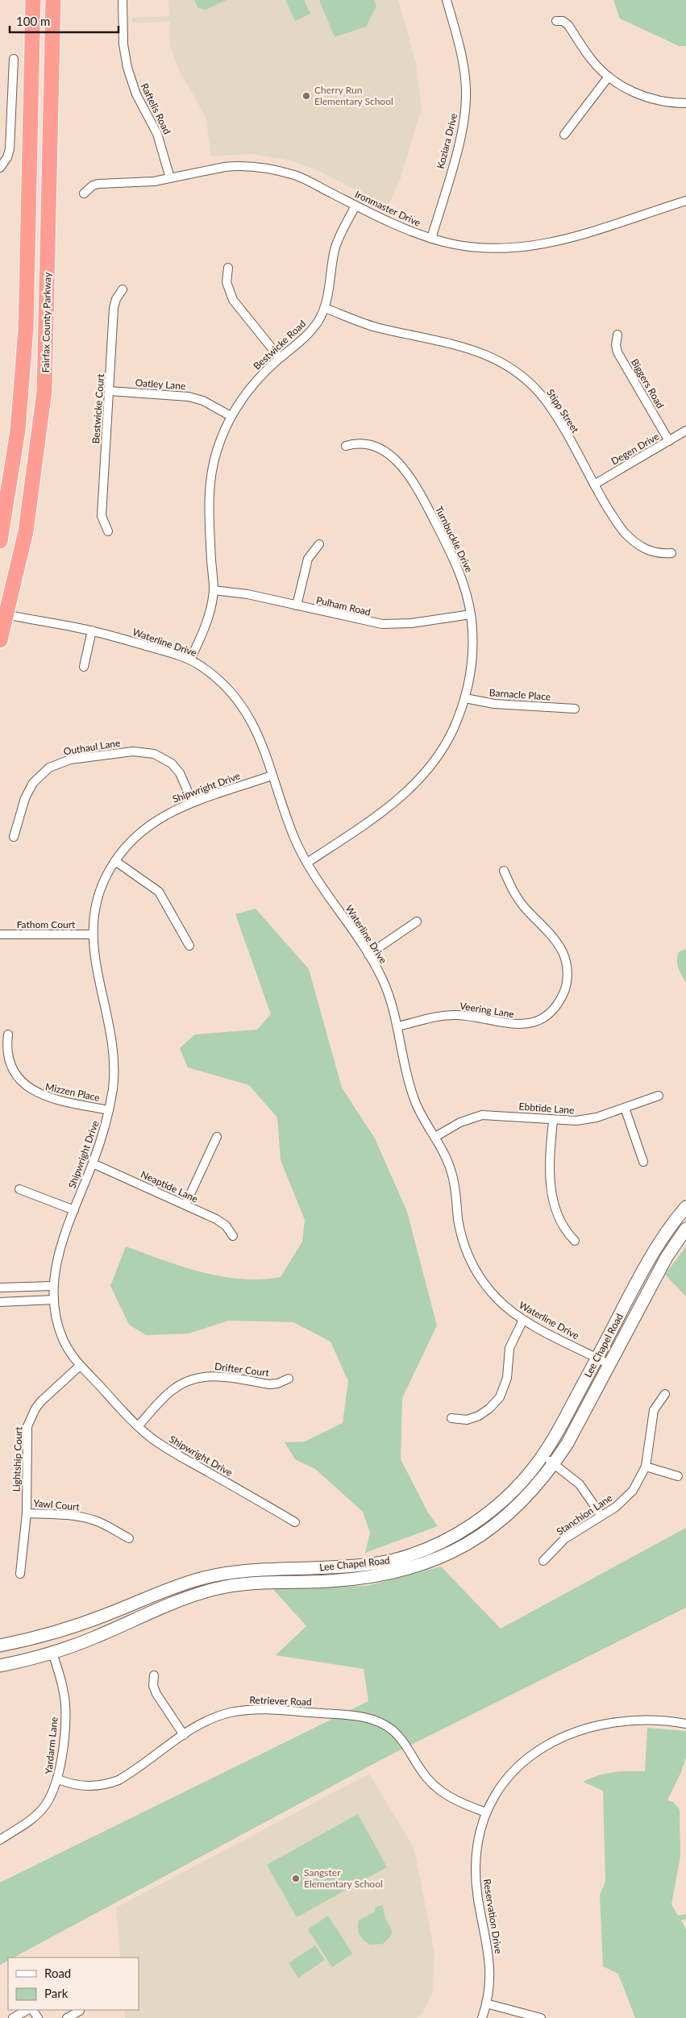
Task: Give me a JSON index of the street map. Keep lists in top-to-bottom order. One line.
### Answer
{"streets":{"highway":["Fairfax County Parkway"],"main road":["Lee Chapel Road"],"street":["Raftelis Road","Koziara Drive","Ironmaster Drive","Bestwicke Road","Biggers Road","Oatley Lane","Bestwicke Court","Stipp Street","Degen Drive","Turnbuckle Drive","Pulham Road","Waterline Drive","Barnacle Place","Outhaul Lane","Shipwright Drive","Fathom Court","Veering Lane","Mizzen Place","Ebbtide Lane","Neaptide Lane","Drifter Court","Lightship Court","Yawl Court","Stanchion Lane","Retriever Road","Yardarm Lane","Reservation Drive"]},"crossings":[["Raftelis Road","Ironmaster Drive"],["Koziara Drive","Ironmaster Drive"],["Ironmaster Drive","Bestwicke Road"],["Fairfax County Parkway","Waterline Drive"],["Bestwicke Road","Oatley Lane"],["Bestwicke Road","Stipp Street"],["Bestwicke Road","Pulham Road"],["Bestwicke Road","Waterline Drive"],["Biggers Road","Degen Drive"],["Oatley Lane","Bestwicke Court"],["Stipp Street","Degen Drive"],["Turnbuckle Drive","Pulham Road"],["Turnbuckle Drive","Waterline Drive"],["Turnbuckle Drive","Barnacle Place"],["Waterline Drive","Shipwright Drive"],["Waterline Drive","Veering Lane"],["Waterline Drive","Ebbtide Lane"],["Waterline Drive","Lee Chapel Road"],["Outhaul Lane","Shipwright Drive"],["Shipwright Drive","Fathom Court"],["Shipwright Drive","Mizzen Place"],["Shipwright Drive","Neaptide Lane"],["Shipwright Drive","Drifter Court"],["Shipwright Drive","Lightship Court"],["Lee Chapel Road","Yardarm Lane"],["Lightship Court","Yawl Court"],["Retriever Road","Yardarm Lane"],["Retriever Road","Reservation Drive"]],"places":["Cherry Run Elementary School","Sangster Elementary School"],"legend":["Road","Park"],"scale_bar":"100 m"}
